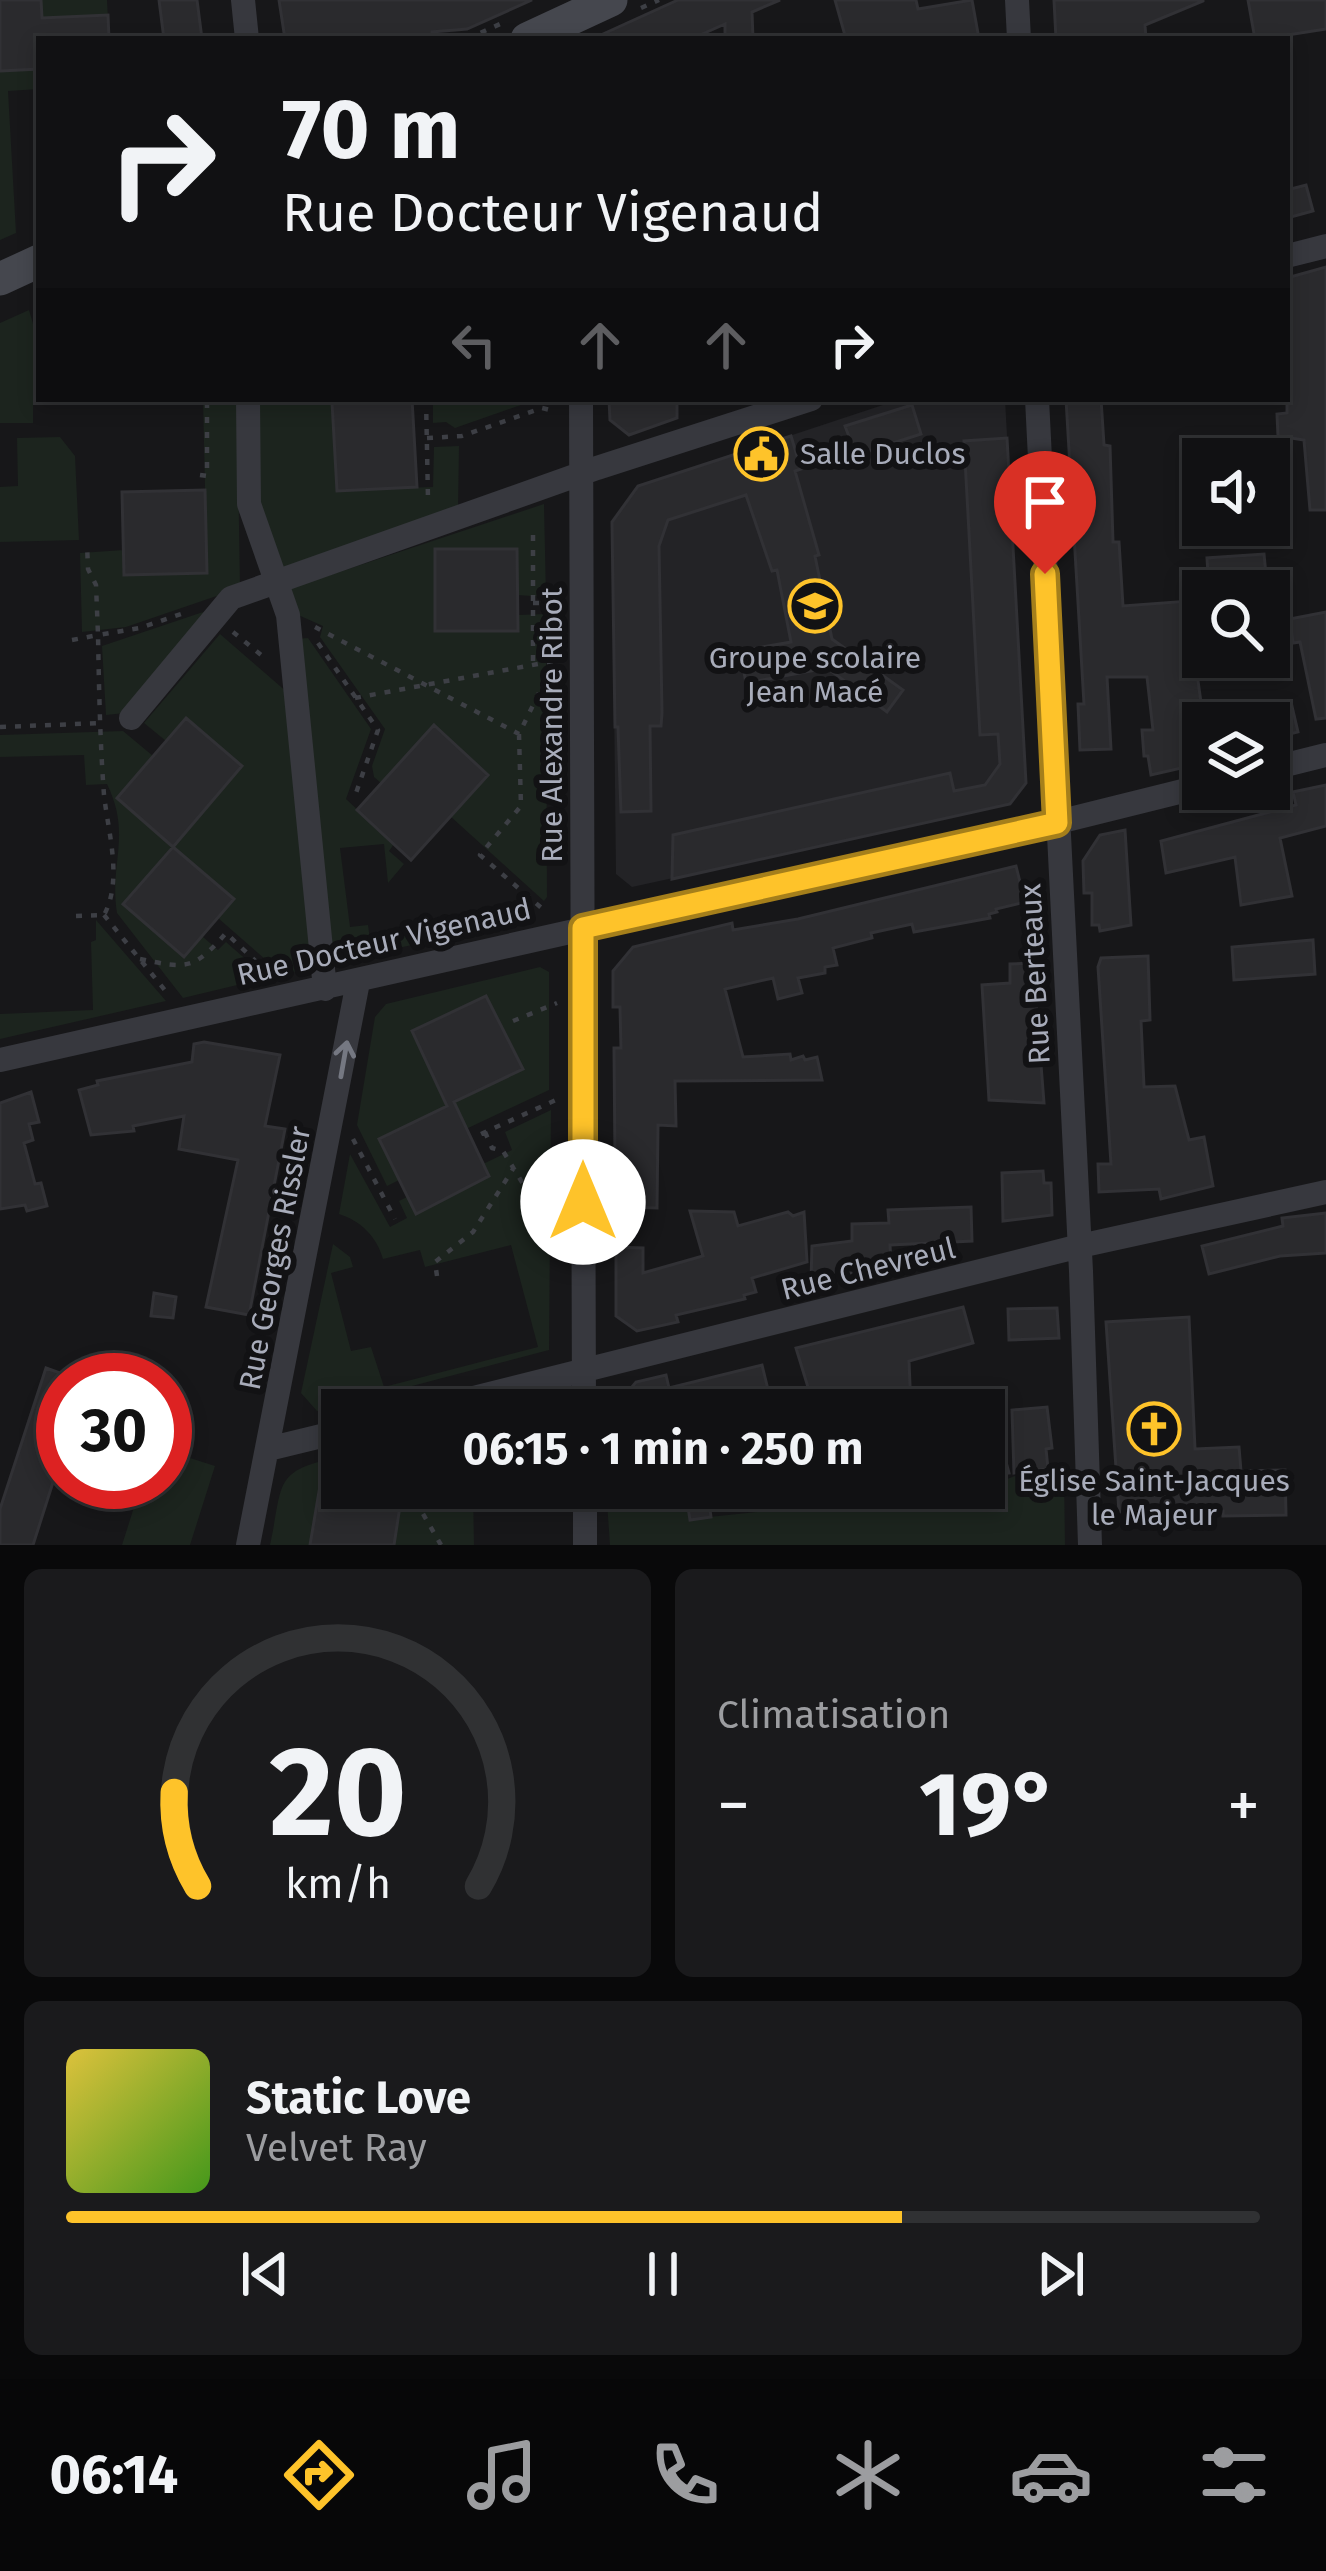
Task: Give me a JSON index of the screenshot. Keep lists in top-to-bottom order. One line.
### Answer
{"streets":{"street":["Rue Alexandre Ribot","Rue Docteur Vigenaud","Rue Berteaux","Rue Georges Rissler","Rue Chevreul"]},"crossings":[["Rue Alexandre Ribot","Rue Docteur Vigenaud"],["Rue Alexandre Ribot","Rue Chevreul"],["Rue Docteur Vigenaud","Rue Berteaux"],["Rue Docteur Vigenaud","Rue Georges Rissler"],["Rue Berteaux","Rue Chevreul"]],"places":{"public building":["Salle Duclos"],"school or university":["Groupe scolaire Jean Macé"],"church":["Église Saint-Jacques le Majeur"]},"page":{"turn":["70 m","Rue Docteur Vigenaud"],"limit":"30","trip":"06:15 · 1 min · 250 m","tile":"Climatisation","heat":["−","19°","+"],"song":["Static Love","Velvet Ray"],"tabs":"06:14","gauge":["20","km/h"]}}
